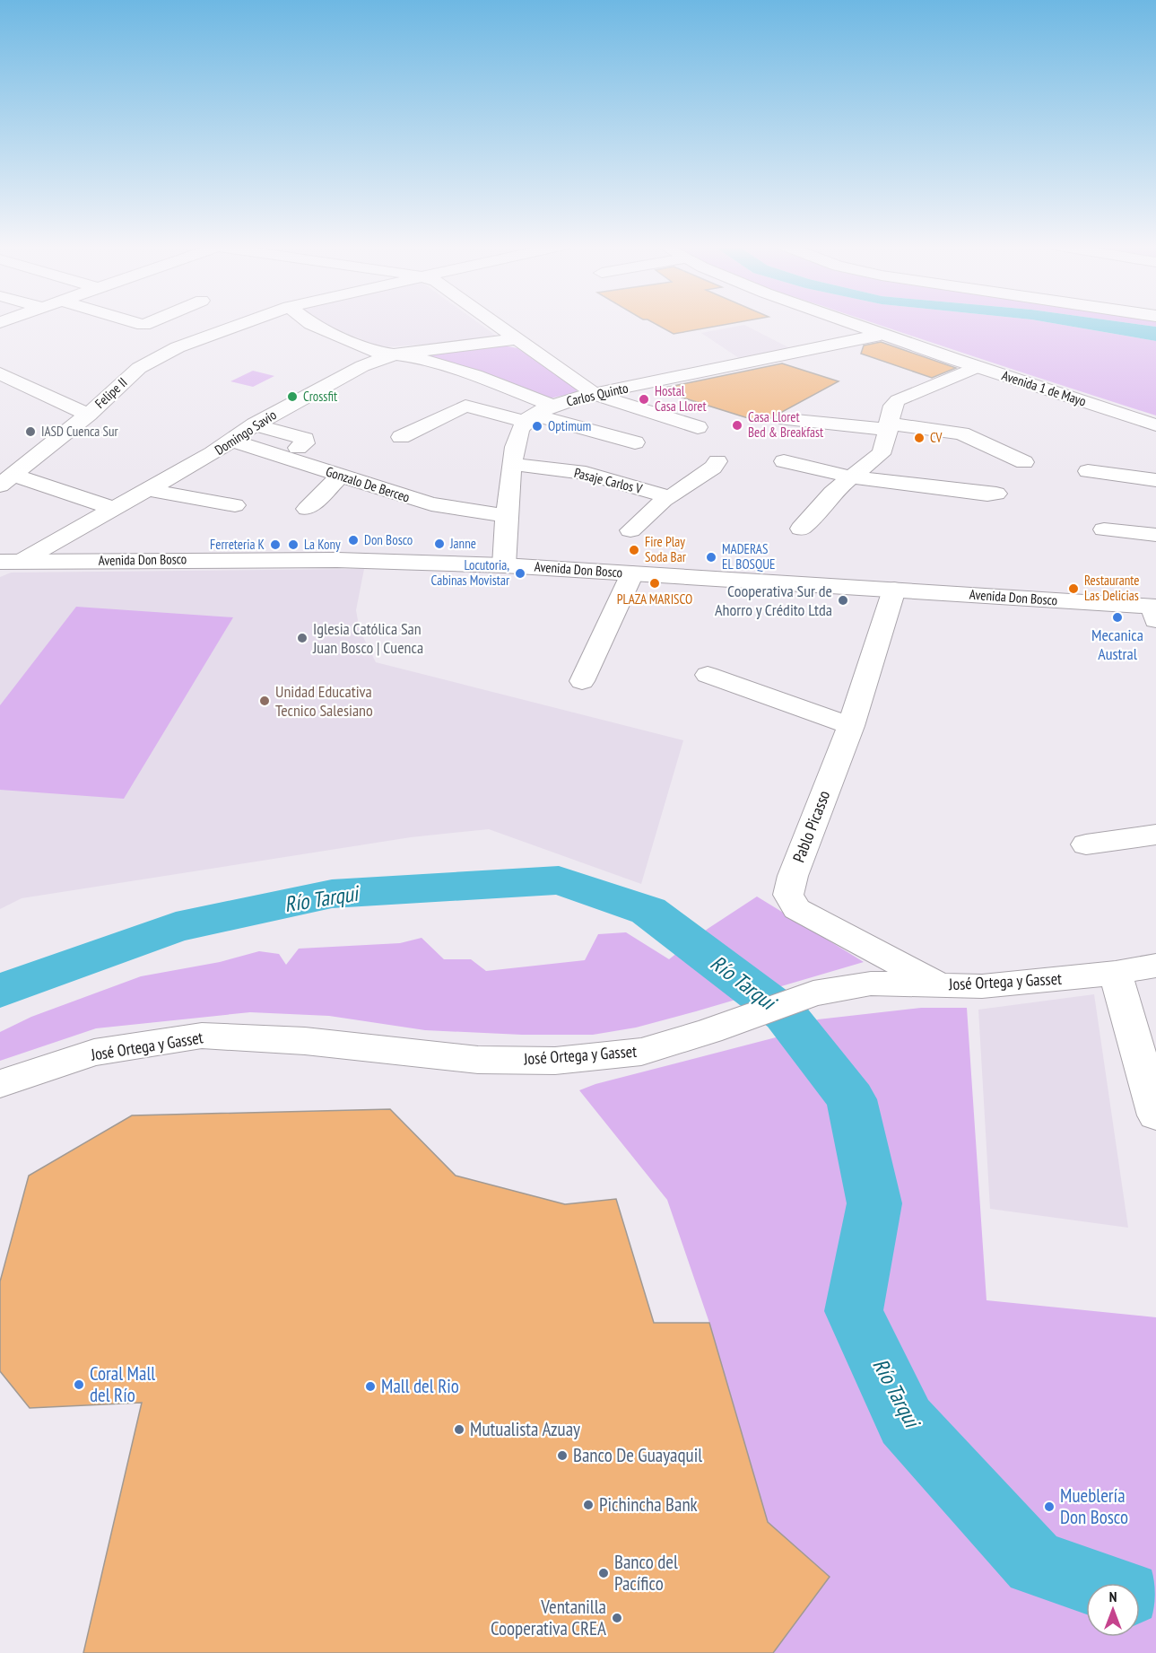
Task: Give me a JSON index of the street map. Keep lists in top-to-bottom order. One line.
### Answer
{"streets":{"street":["Avenida 1 de Mayo","Felipe II","Carlos Quinto","Domingo Savio","Pasaje Carlos V","Gonzalo De Berceo","Avenida Don Bosco","Pablo Picasso","José Ortega y Gasset"]},"crossings":[["Avenida 1 de Mayo","Carlos Quinto"],["Domingo Savio","Gonzalo De Berceo"],["Domingo Savio","Avenida Don Bosco"],["Avenida Don Bosco","Pablo Picasso"],["Pablo Picasso","José Ortega y Gasset"]],"water":["Río Tarqui"],"places":["Crossfit","Hostal Casa Lloret","Casa Lloret Bed & Breakfast","Optimum","IASD Cuenca Sur","CV","Don Bosco","Janne","Ferreteria K","La Kony","Fire Play Soda Bar","MADERAS EL BOSQUE","Locutoria, Cabinas Movistar","PLAZA MARISCO","Restaurante Las Delicias","Cooperativa Sur de Ahorro y Crédito Ltda","Mecanica Austral","Iglesia Católica San Juan Bosco | Cuenca","Unidad Educativa Tecnico Salesiano","Coral Mall del Río","Mall del Rio","Mutualista Azuay","Banco De Guayaquil","Pichincha Bank","Mueblería Don Bosco","Banco del Pacífico","Ventanilla Cooperativa CREA"],"north":"top"}
